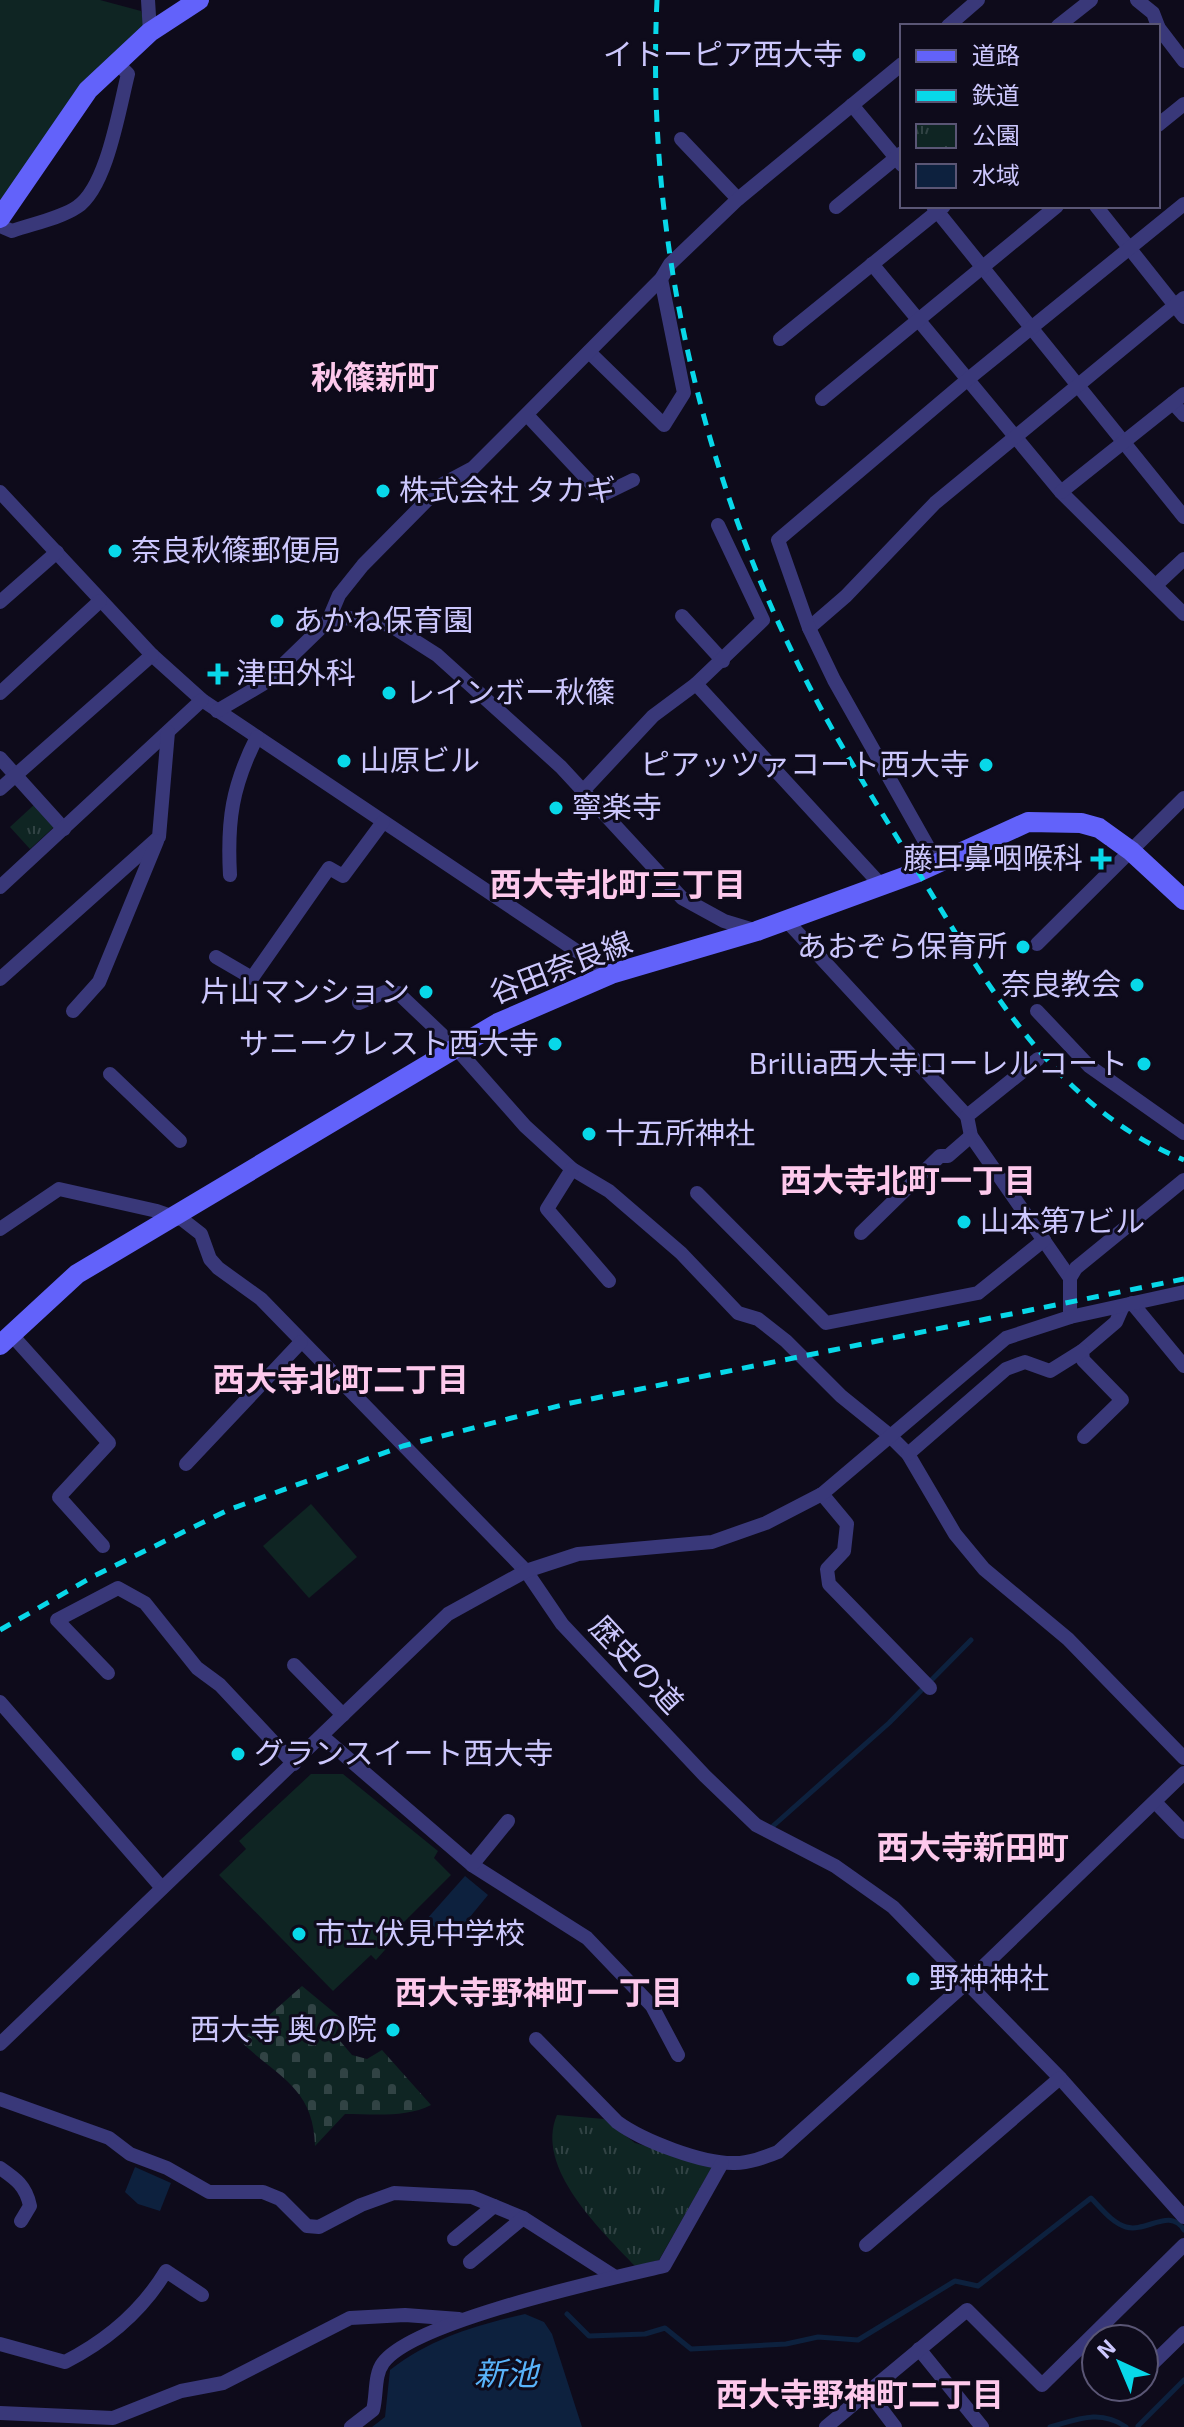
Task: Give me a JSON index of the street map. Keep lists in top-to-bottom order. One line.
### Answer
{"streets":{"main road":["谷田奈良線"],"street":["歴史の道"]},"crossings":[["谷田奈良線","歴史の道"]],"districts":["秋篠新町","西大寺北町三丁目","西大寺北町一丁目","西大寺北町二丁目","西大寺新田町","西大寺野神町一丁目","西大寺野神町二丁目"],"water":["新池"],"places":{"other":["イトーピア西大寺","株式会社 タカギ","奈良秋篠郵便局","あかね保育園","レインボー秋篠","山原ビル","ピアッツァコート西大寺","寧楽寺","あおぞら保育所","奈良教会","片山マンション","サニークレスト西大寺","Brillia西大寺ローレルコート","十五所神社","山本第7ビル","グランスイート西大寺","市立伏見中学校","野神神社","西大寺 奥の院"],"health":["津田外科","藤耳鼻咽喉科"]},"legend":["道路","鉄道","公園","水域"],"north":"top left"}
